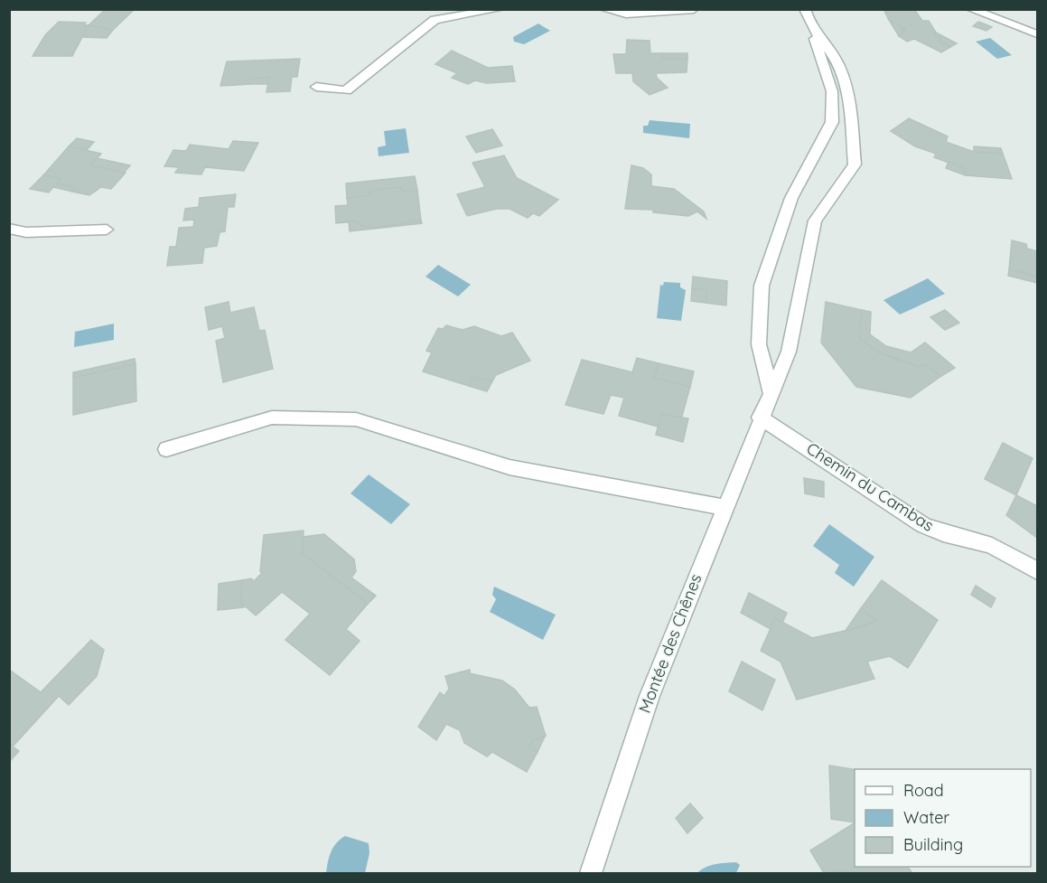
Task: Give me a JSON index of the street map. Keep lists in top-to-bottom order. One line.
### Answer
{"streets":{"street":["Chemin du Cambas","Montée des Chênes"]},"crossings":[["Chemin du Cambas","Montée des Chênes"]],"legend":["Road","Water","Building"]}
